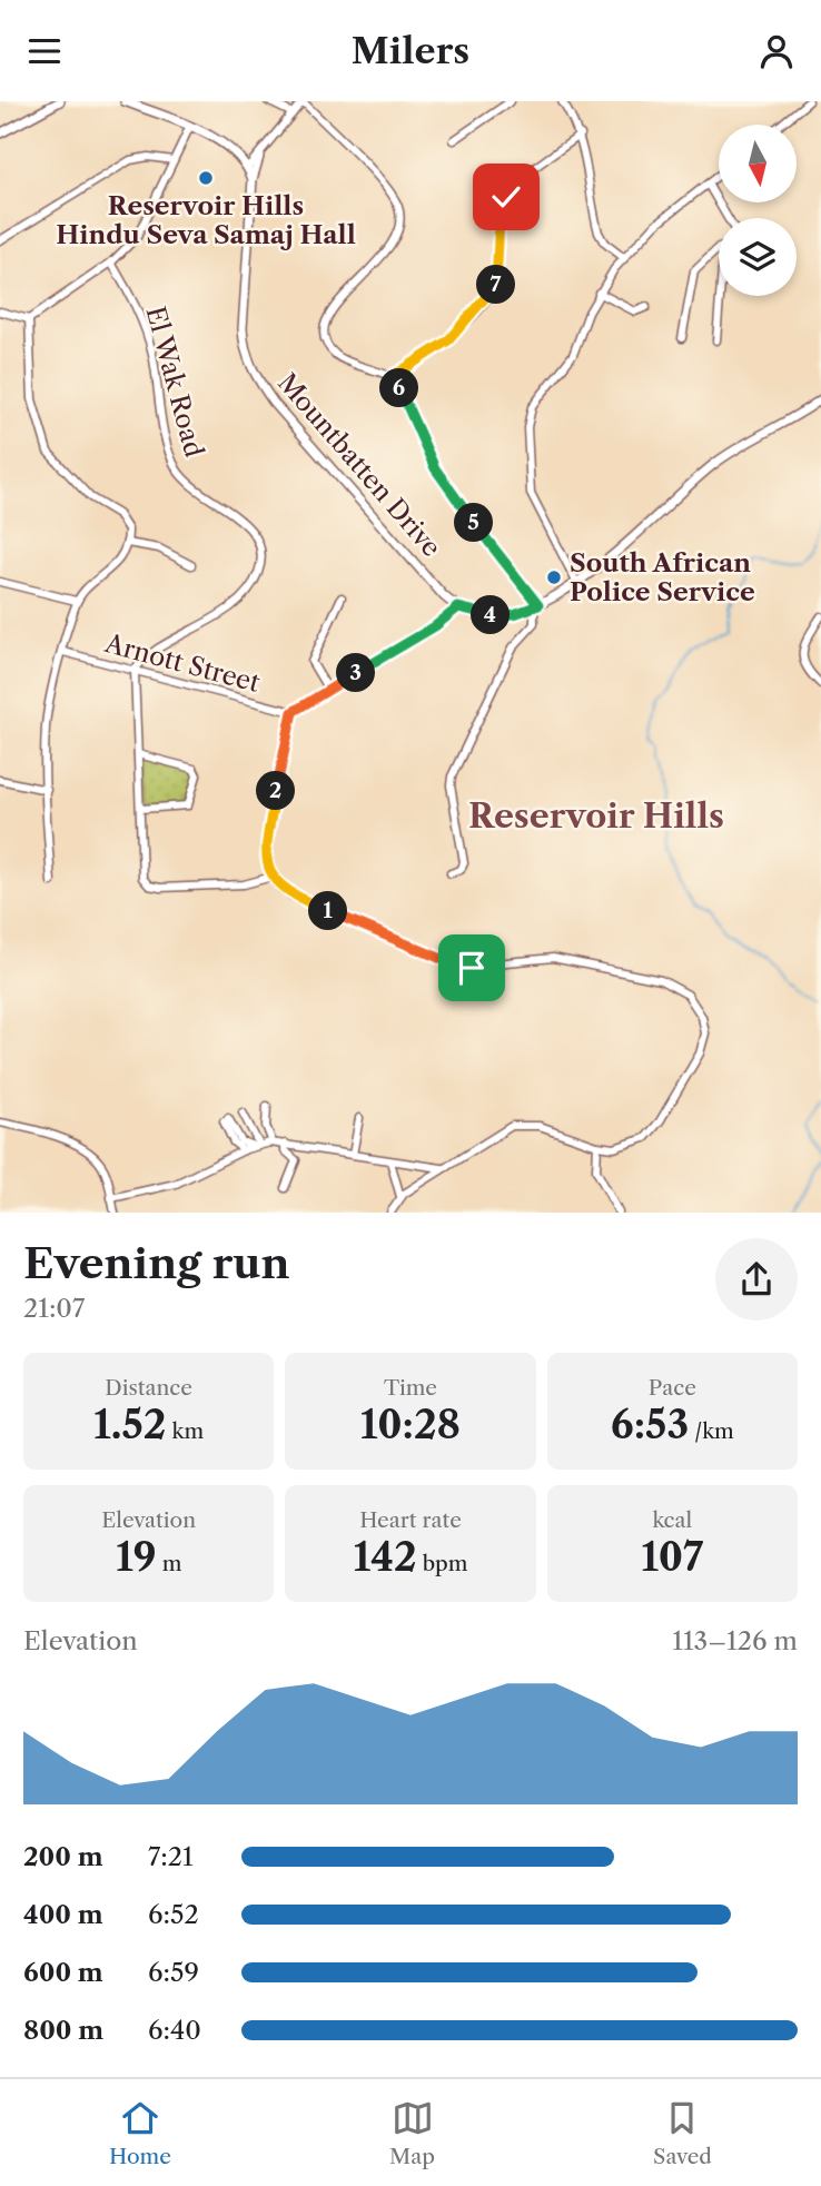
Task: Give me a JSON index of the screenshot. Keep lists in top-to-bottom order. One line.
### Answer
{"streets":{"main road":["Mountbatten Drive"],"street":["El Wak Road","Arnott Street"]},"crossings":[["El Wak Road","Arnott Street"]],"districts":["Reservoir Hills"],"places":["Reservoir Hills Hindu Seva Samaj Hall","South African Police Service"],"north":"bottom","page":{"header":"Milers","pins":["7","6","5","4","3","2","1"],"heading":["Evening run","21:07"],"stats":[["Distance","1.52 km"],["Time","10:28"],["Pace","6:53 /km"],["Elevation","19 m"],["Heart rate","142 bpm"],["kcal","107"]],"chart":["Elevation","113–126 m"],"list":[{"name":"200 m","note":"7:21"},{"name":"400 m","note":"6:52"},{"name":"600 m","note":"6:59"},{"name":"800 m","note":"6:40"}],"tabs":["Home","Map","Saved"]}}
